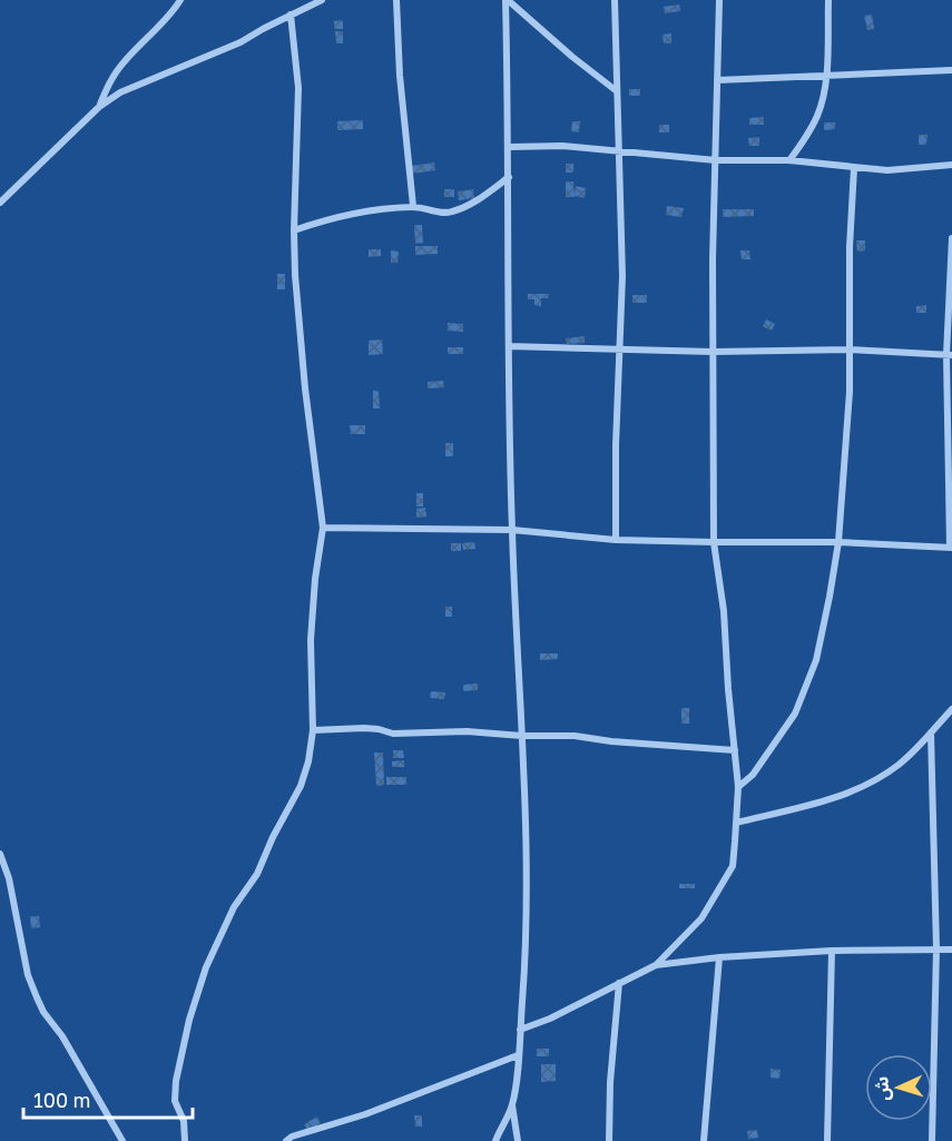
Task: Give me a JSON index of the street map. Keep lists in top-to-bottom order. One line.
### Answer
{"scale_bar":"100 m","north":"left"}
